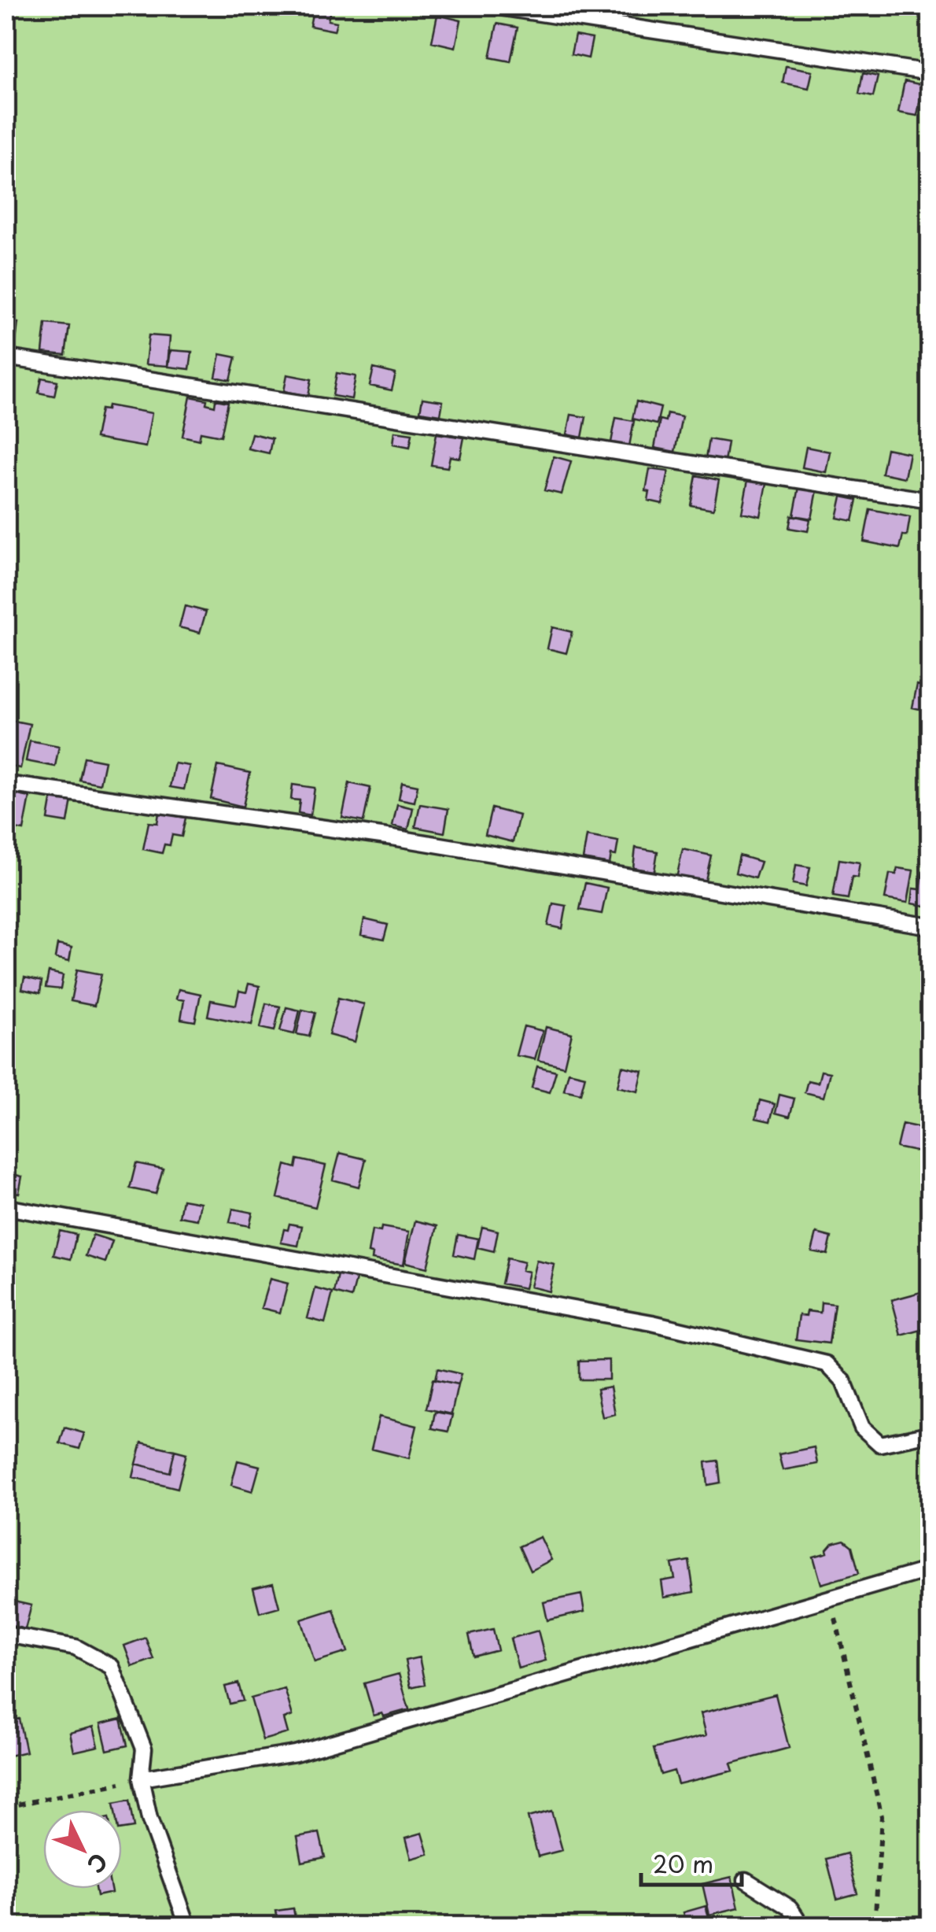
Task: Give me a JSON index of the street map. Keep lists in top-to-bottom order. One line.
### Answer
{"scale_bar":"20 m","north":"bottom right"}
